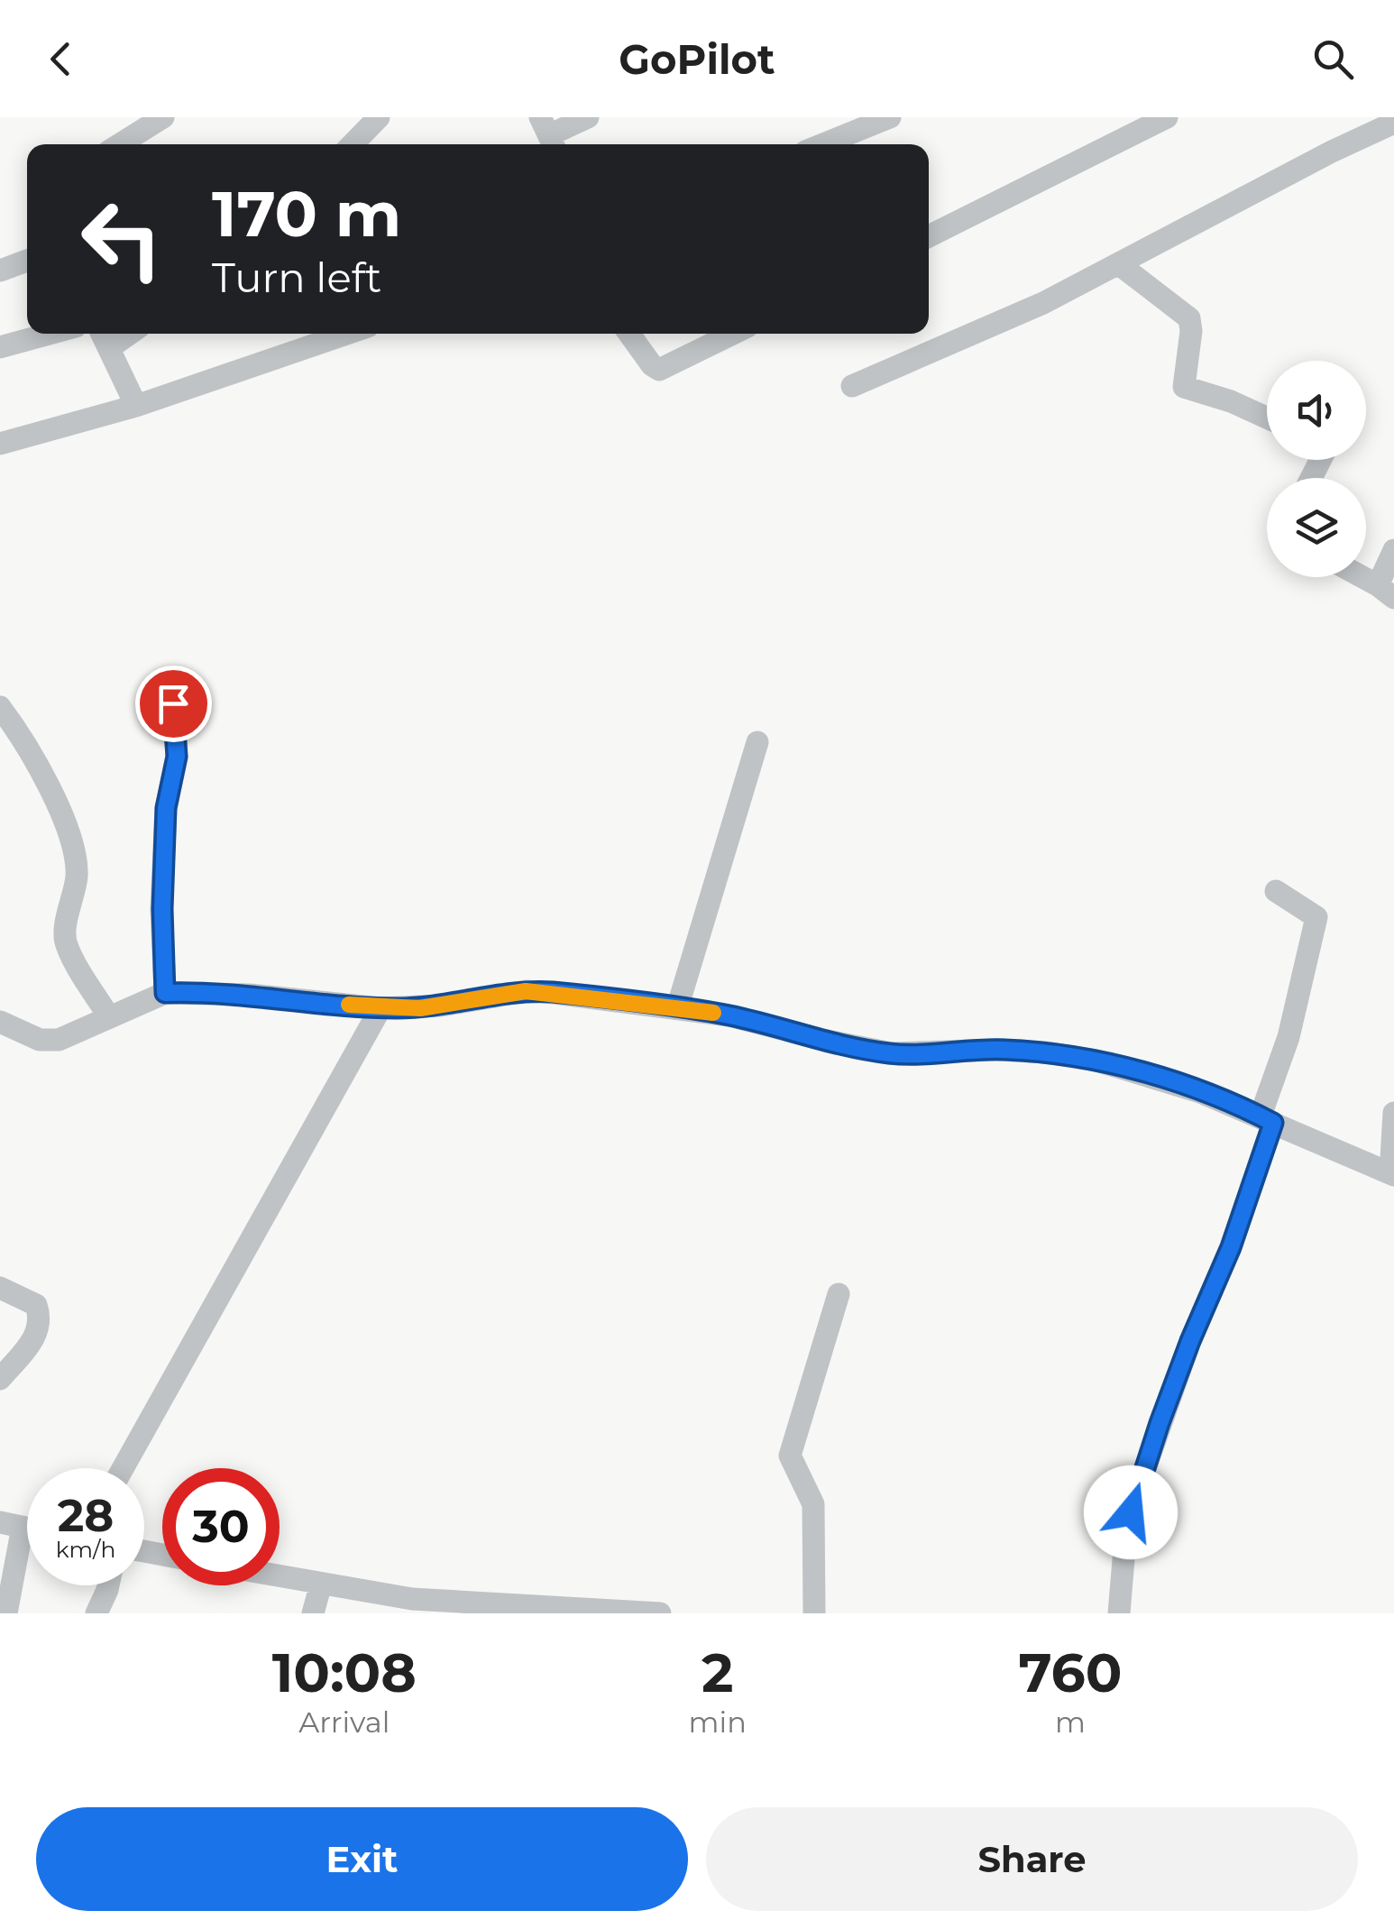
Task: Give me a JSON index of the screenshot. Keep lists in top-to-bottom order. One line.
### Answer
{"page":{"header":"GoPilot","turn":["170 m","Turn left"],"speed":"28 km/h","limit":"30","eta":["10:08","Arrival","2","min","760","m"],"buttons":["Exit","Share"]}}
